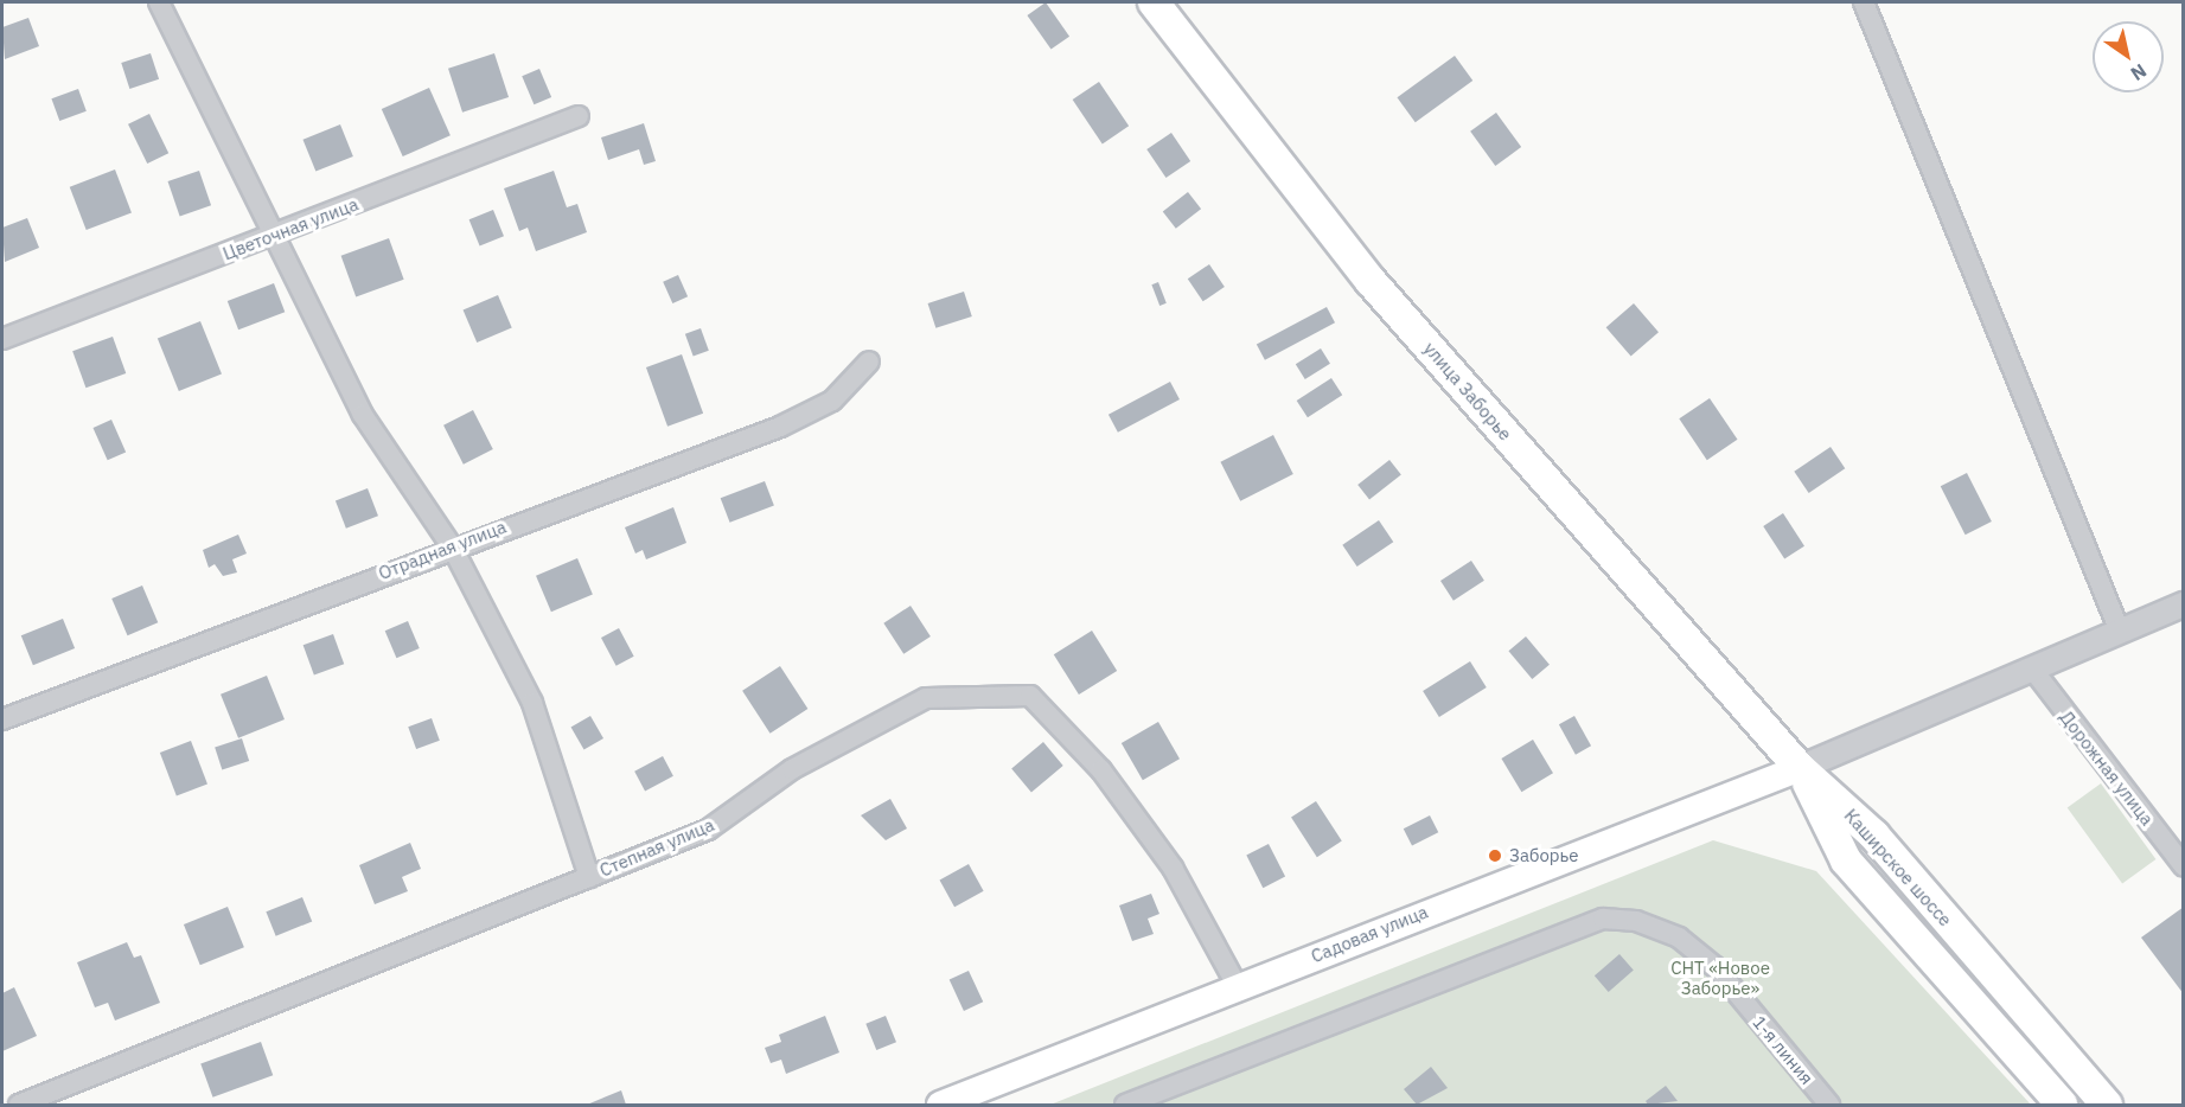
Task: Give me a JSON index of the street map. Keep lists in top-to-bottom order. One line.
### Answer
{"streets":{"main road":["улица Заборье","Каширское шоссе","Садовая улица"],"street":["Цветочная улица","Отрадная улица","Дорожная улица","Степная улица","1-я линия"]},"crossings":[["улица Заборье","Каширское шоссе"],["улица Заборье","Садовая улица"],["Степная улица","Садовая улица"],["Каширское шоссе","Садовая улица"]],"parks":["СНТ «Новое Заборье»"],"places":["Заборье"],"north":"bottom right"}
